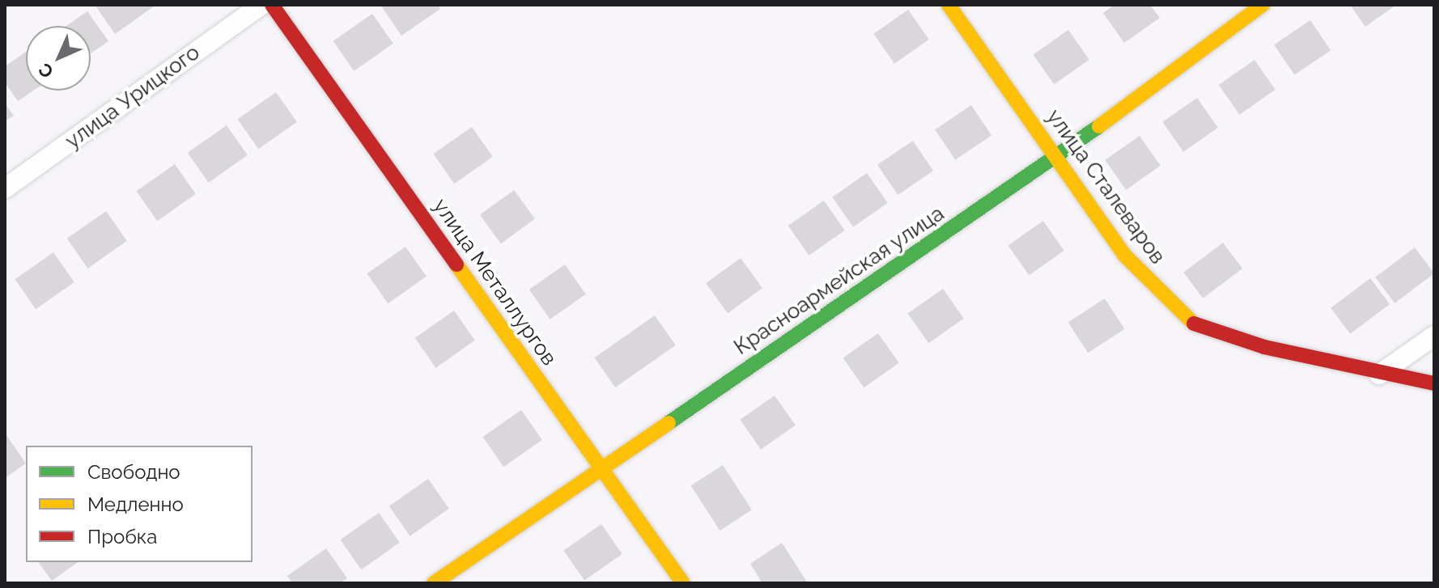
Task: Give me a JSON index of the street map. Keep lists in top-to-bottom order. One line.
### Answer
{"streets":{"street":["улица Урицкого","улица Сталеваров","Красноармейская улица","улица Металлургов"]},"crossings":[["улица Сталеваров","Красноармейская улица"],["Красноармейская улица","улица Металлургов"]],"legend":["Свободно","Медленно","Пробка"],"north":"bottom left"}
